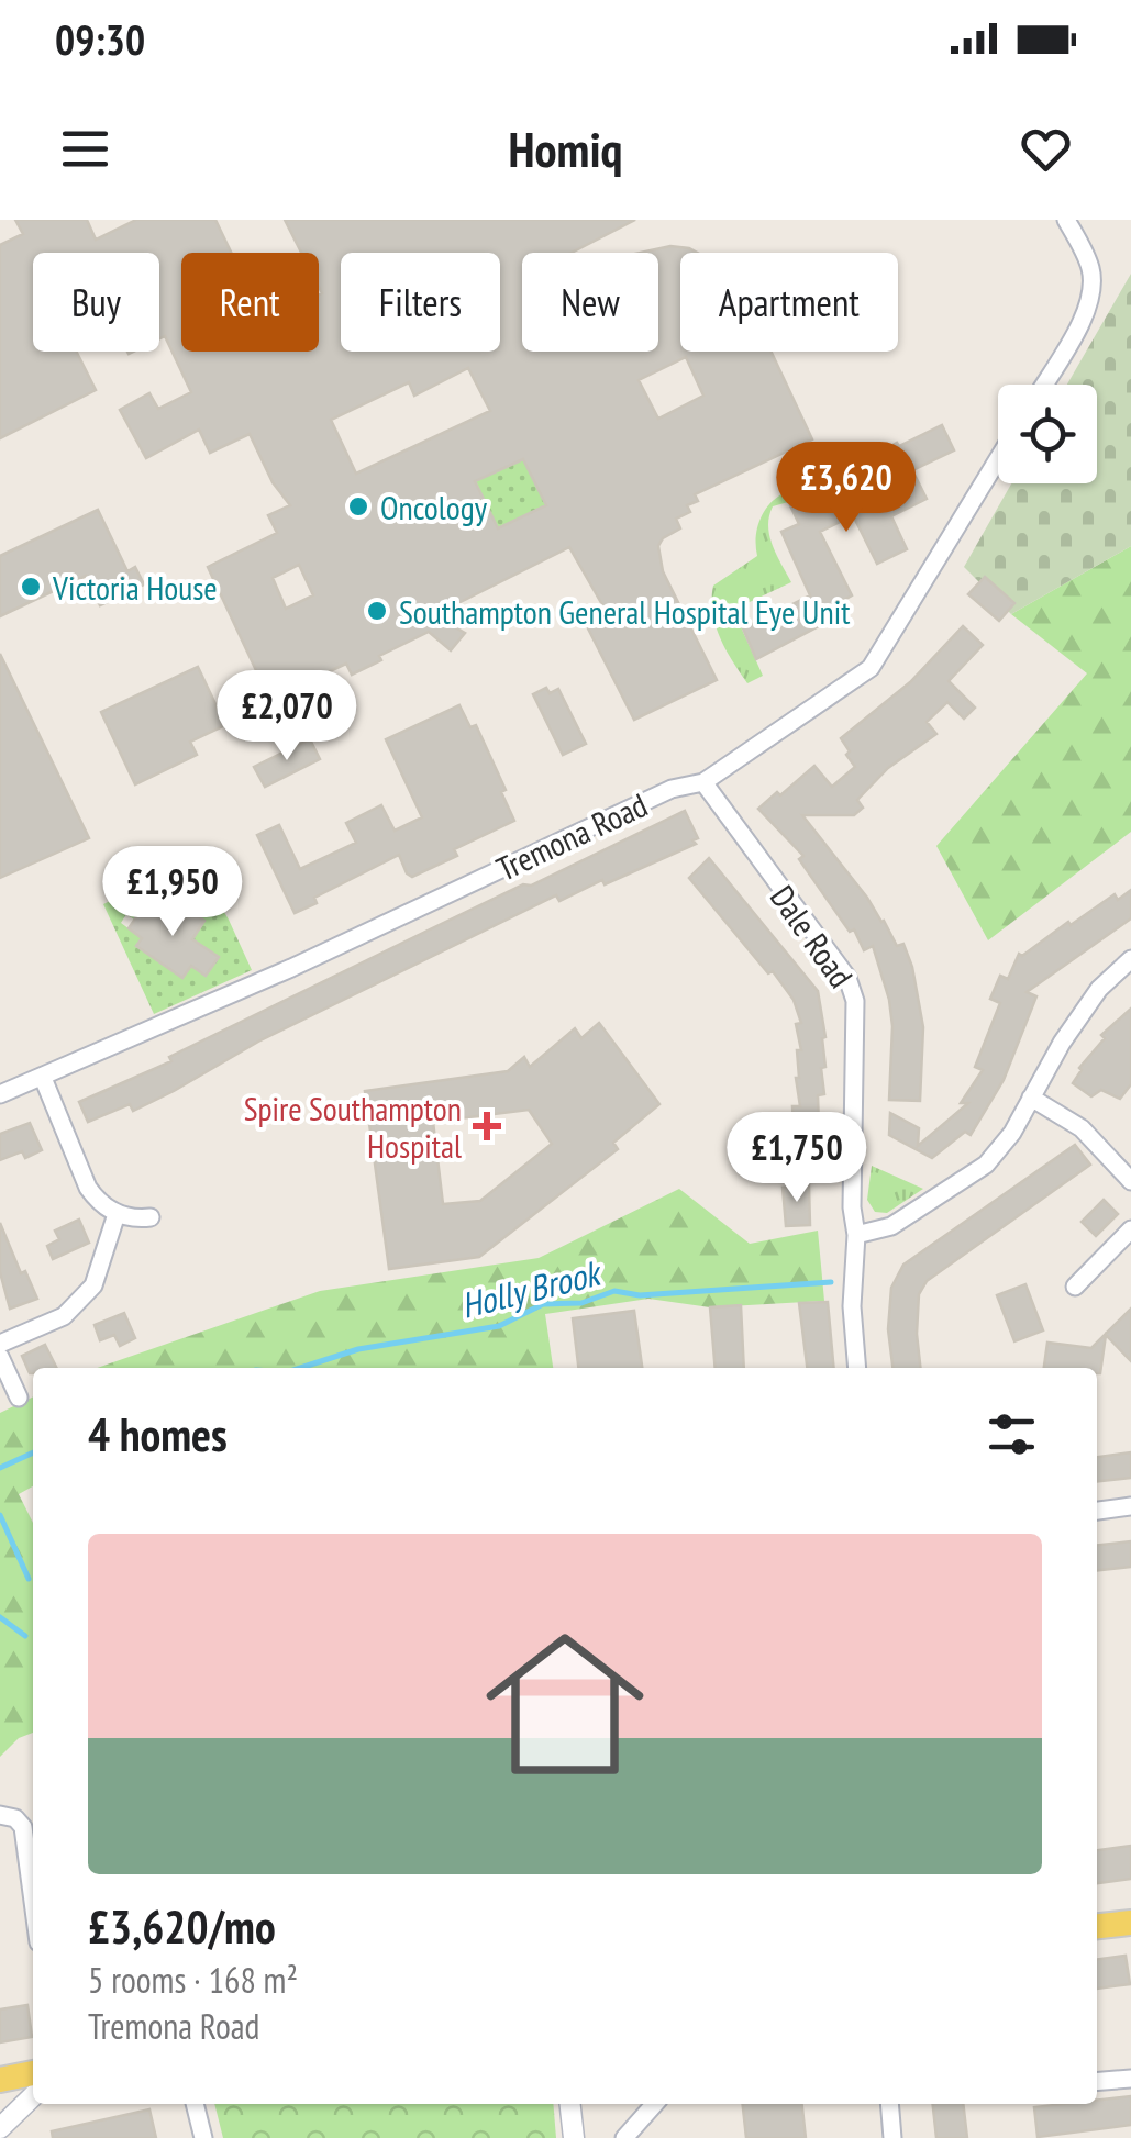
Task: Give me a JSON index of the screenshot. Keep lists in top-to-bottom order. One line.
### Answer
{"streets":{"street":["Tremona Road","Dale Road"]},"crossings":[["Tremona Road","Dale Road"]],"water":["Holly Brook"],"places":{"other":["Oncology","Victoria House","Southampton General Hospital Eye Unit"],"health":["Spire Southampton Hospital"]},"page":{"status":"09:30","header":"Homiq","chip":["Buy","Rent","Filters","New","Apartment"],"price":["£3,620","£2,070","£1,950","£1,750"],"heading":"4 homes","list":[{"name":"£3,620/mo","note":"5 rooms · 168 m² · Tremona Road"}]}}
